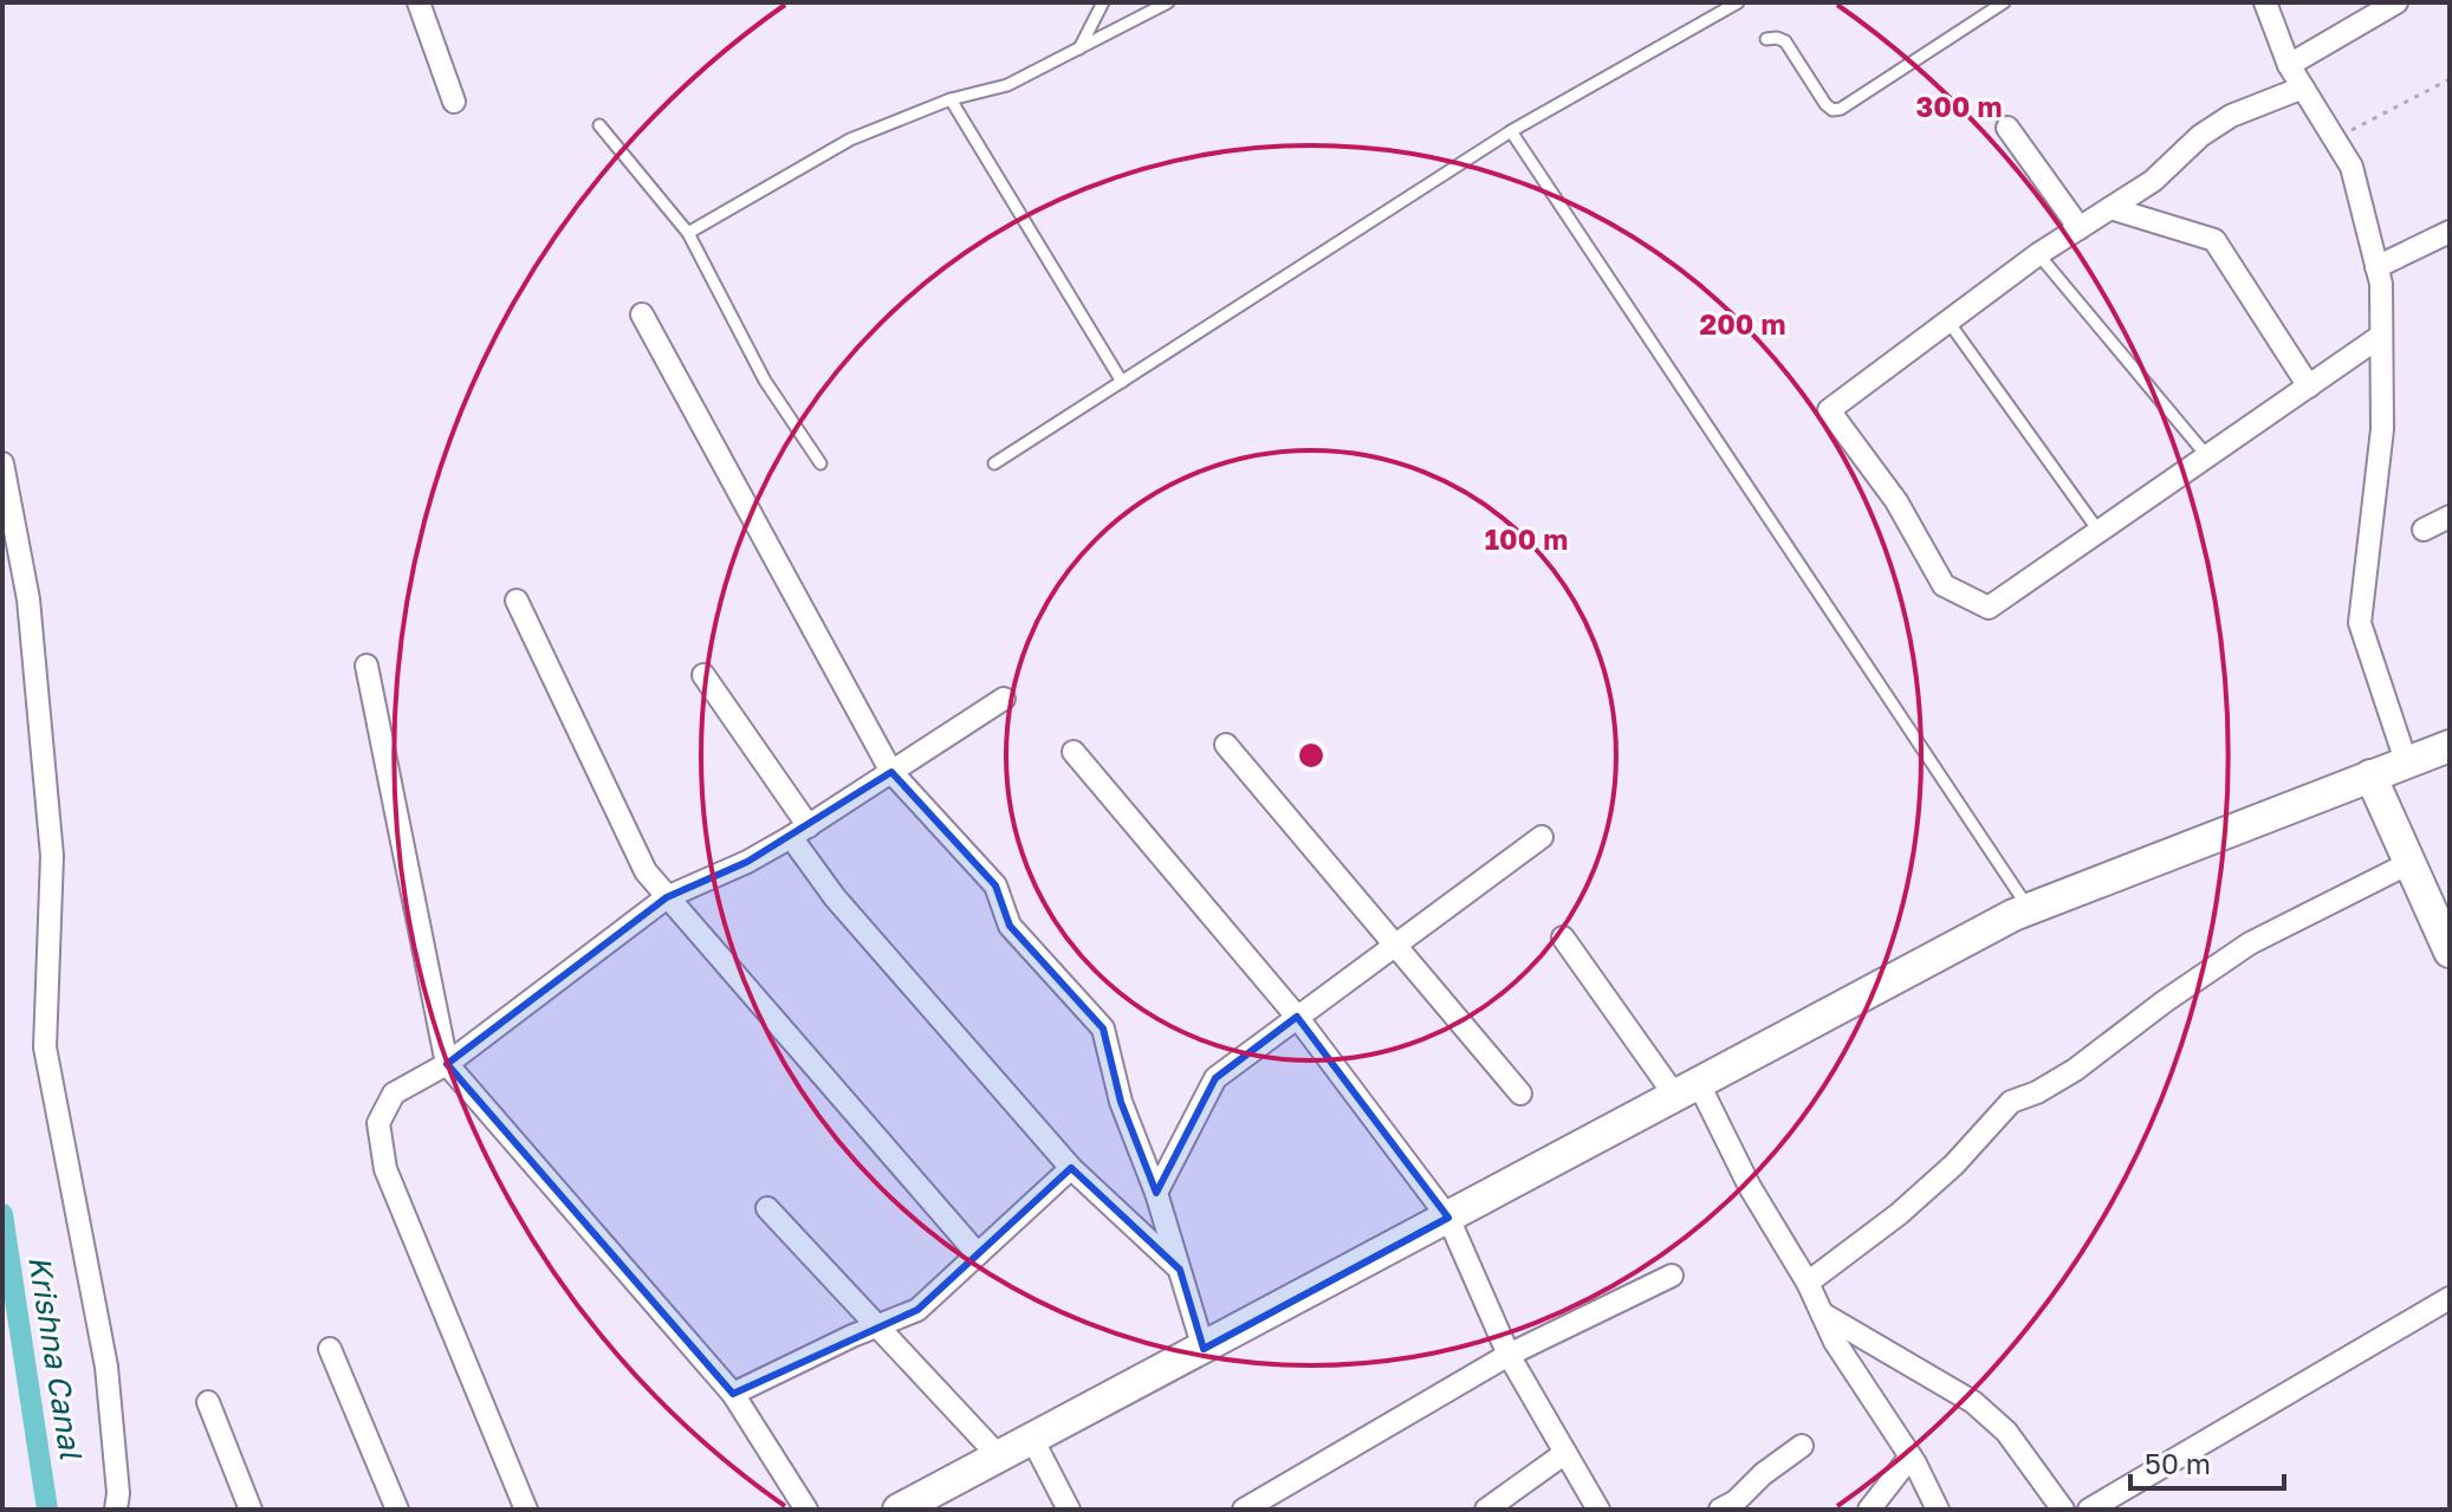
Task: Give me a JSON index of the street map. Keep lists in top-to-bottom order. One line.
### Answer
{"water":["Krishna Canal"],"scale_bar":"50 m","rings":["300 m","200 m","100 m"]}
